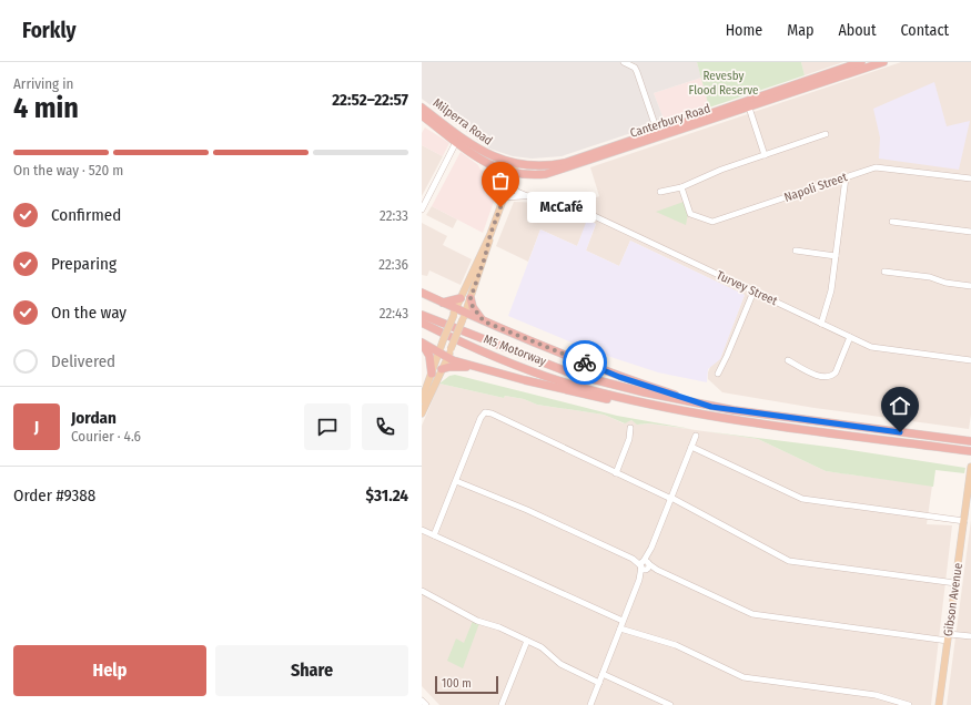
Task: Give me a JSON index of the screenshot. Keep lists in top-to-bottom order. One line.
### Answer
{"streets":{"highway":["Canterbury Road","Milperra Road","M5 Motorway"],"main road":["Gibson Avenue"],"street":["Napoli Street","Turvey Street"]},"crossings":[["Canterbury Road","Milperra Road"]],"parks":["Revesby Flood Reserve"],"places":["McCafé"],"scale_bar":"100 m","page":{"header":"Forkly","nav":["Home","Map","About","Contact"],"heading":["4 min","Arriving in","22:52–22:57"],"panel":["Jordan","Courier · 4.6","Order #9388","$31.24"],"bar":"On the way · 520 m","list":[["Confirmed","22:33"],["Preparing","22:36"],["On the way","22:43"],"Delivered"],"bubble":"McCafé","round":"J","buttons":["Help","Share"],"scale":"100 m"}}
